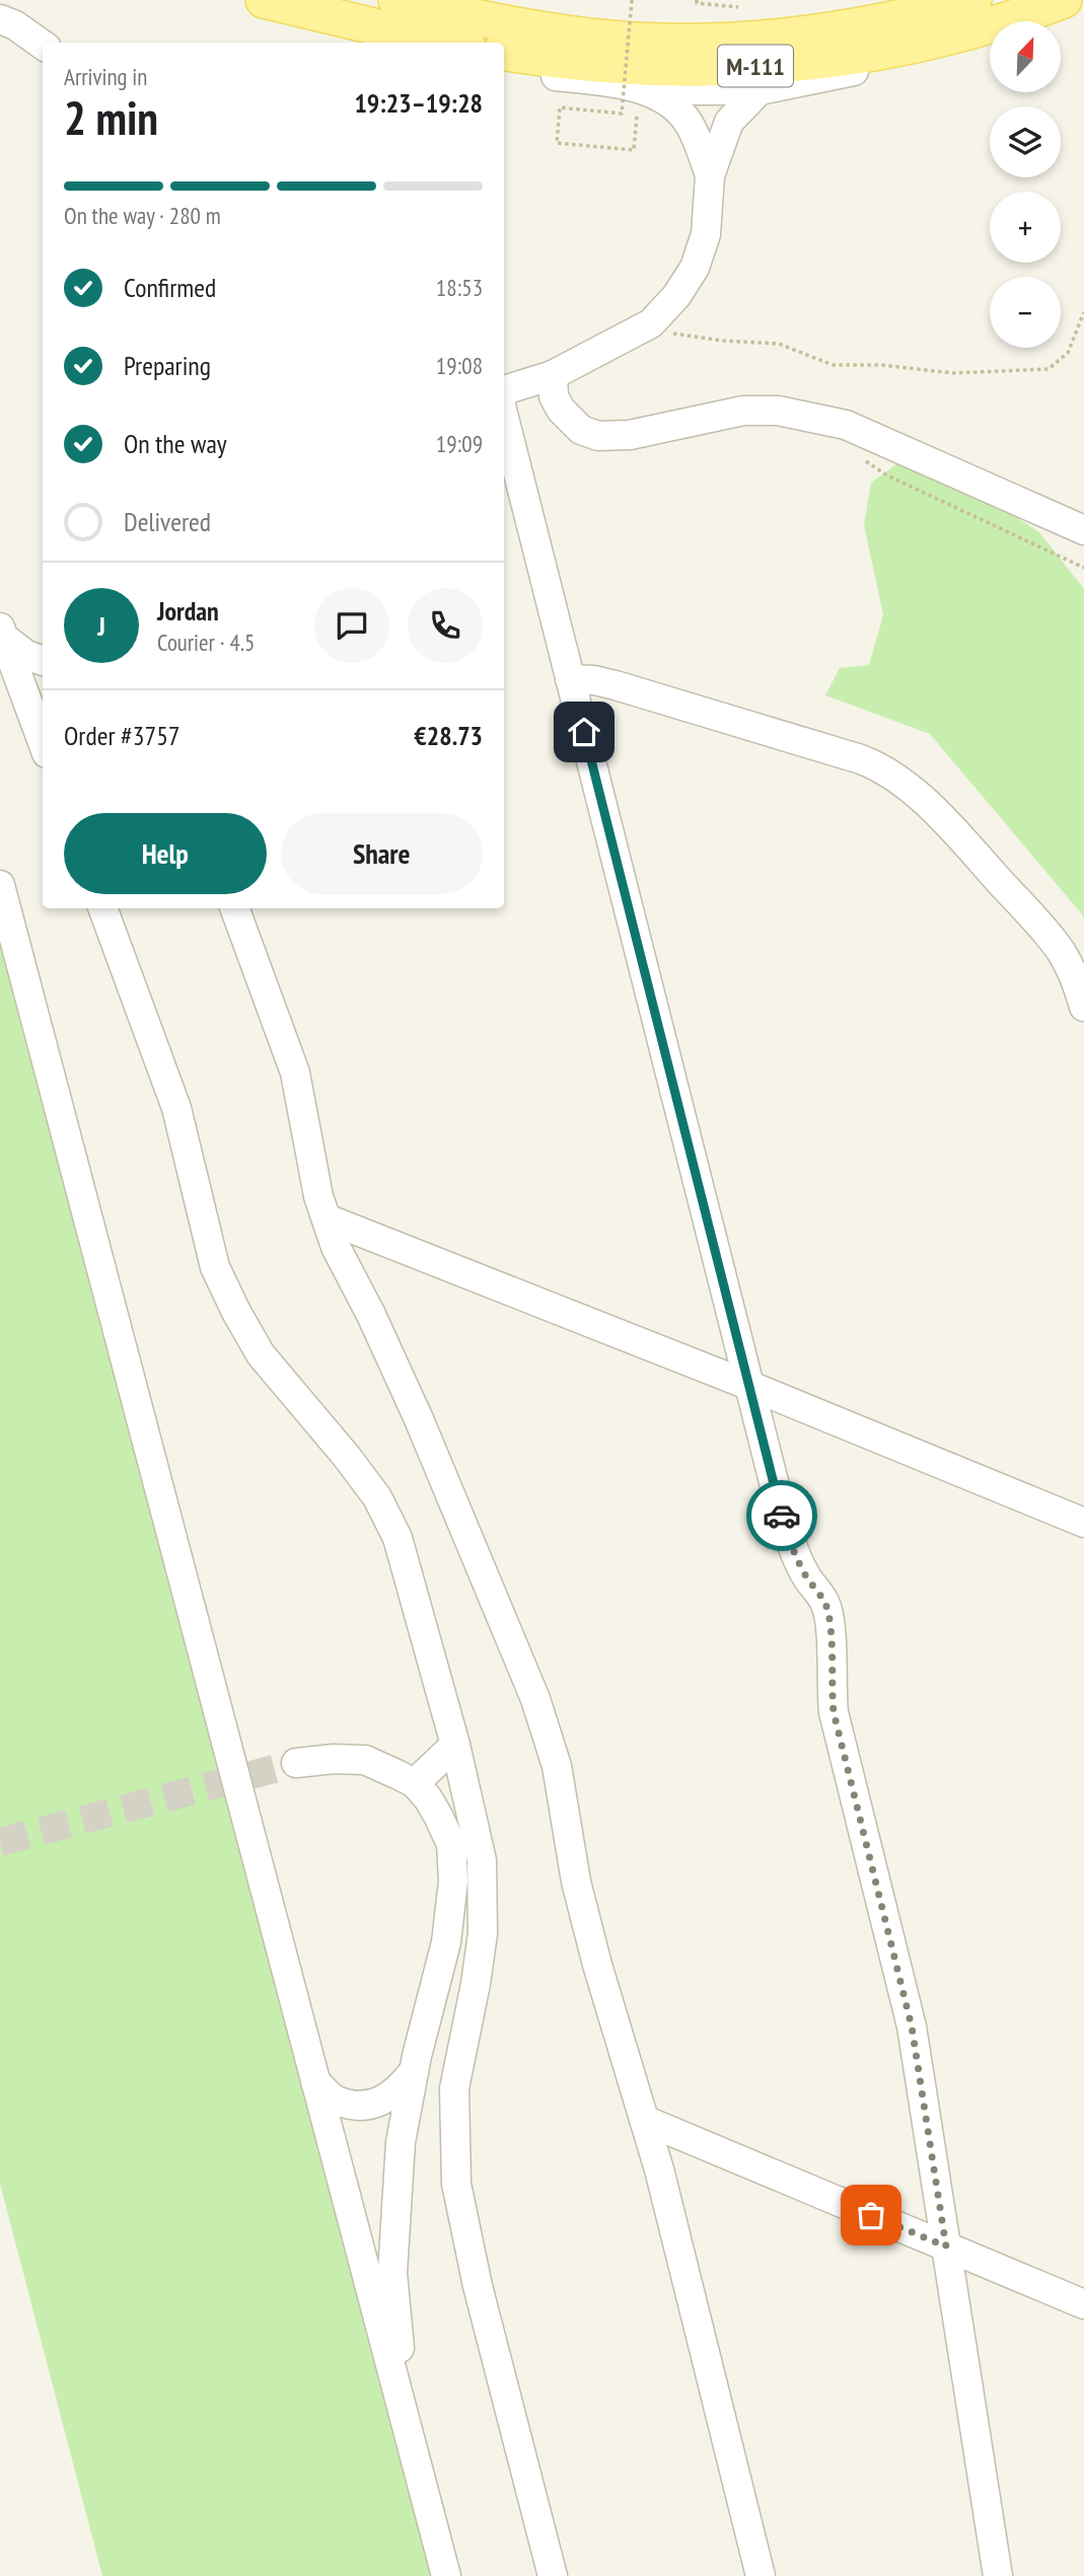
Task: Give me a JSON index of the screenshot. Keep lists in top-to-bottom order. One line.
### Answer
{"streets":{"main road":["M-111"]},"north":"top right","page":{"map_buttons":["+","−"],"heading":["2 min","Arriving in","19:23–19:28"],"panel":["Jordan","Courier · 4.5","Order #3757","€28.73"],"bar":"On the way · 280 m","list":[["Confirmed","18:53"],["Preparing","19:08"],["On the way","19:09"],"Delivered"],"round":"J","buttons":["Help","Share"]}}
